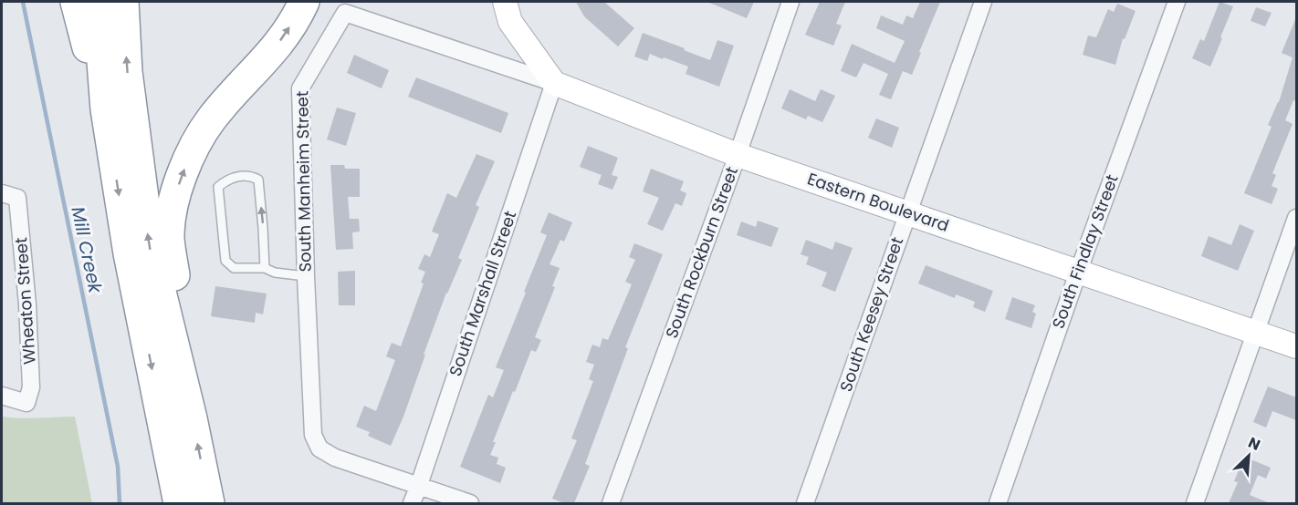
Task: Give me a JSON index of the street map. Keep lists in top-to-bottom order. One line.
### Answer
{"streets":{"street":["South Manheim Street","Eastern Boulevard","South Findlay Street","South Rockburn Street","South Marshall Street","Wheaton Street","South Keesey Street"]},"crossings":[["South Manheim Street","Eastern Boulevard"],["South Manheim Street","South Marshall Street"],["Eastern Boulevard","South Findlay Street"],["Eastern Boulevard","South Rockburn Street"],["Eastern Boulevard","South Marshall Street"],["Eastern Boulevard","South Keesey Street"]],"water":["Mill Creek"],"north":"top right"}
